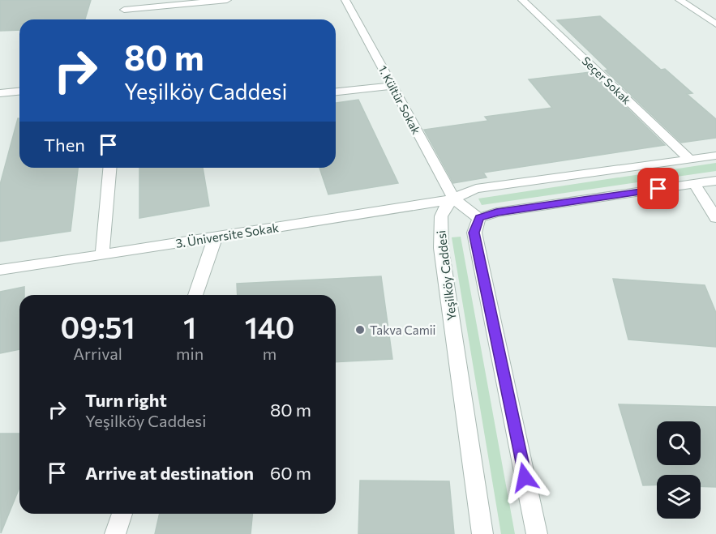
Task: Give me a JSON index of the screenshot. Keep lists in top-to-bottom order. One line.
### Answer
{"streets":{"street":["Seçer Sokak","1. Kültür Sokak","3. Üniversite Sokak","Yeşilköy Caddesi"]},"crossings":[["Seçer Sokak","Yeşilköy Caddesi"],["1. Kültür Sokak","3. Üniversite Sokak"],["1. Kültür Sokak","Yeşilköy Caddesi"],["3. Üniversite Sokak","Yeşilköy Caddesi"]],"places":["Takva Camii"],"page":{"turn":["80 m","Yeşilköy Caddesi"],"then":"Then","eta":["09:51","Arrival","1","min","140","m"],"list":[{"name":"Turn right","note":"Yeşilköy Caddesi","value":"80 m"},{"name":"Arrive at destination","value":"60 m"}]}}
